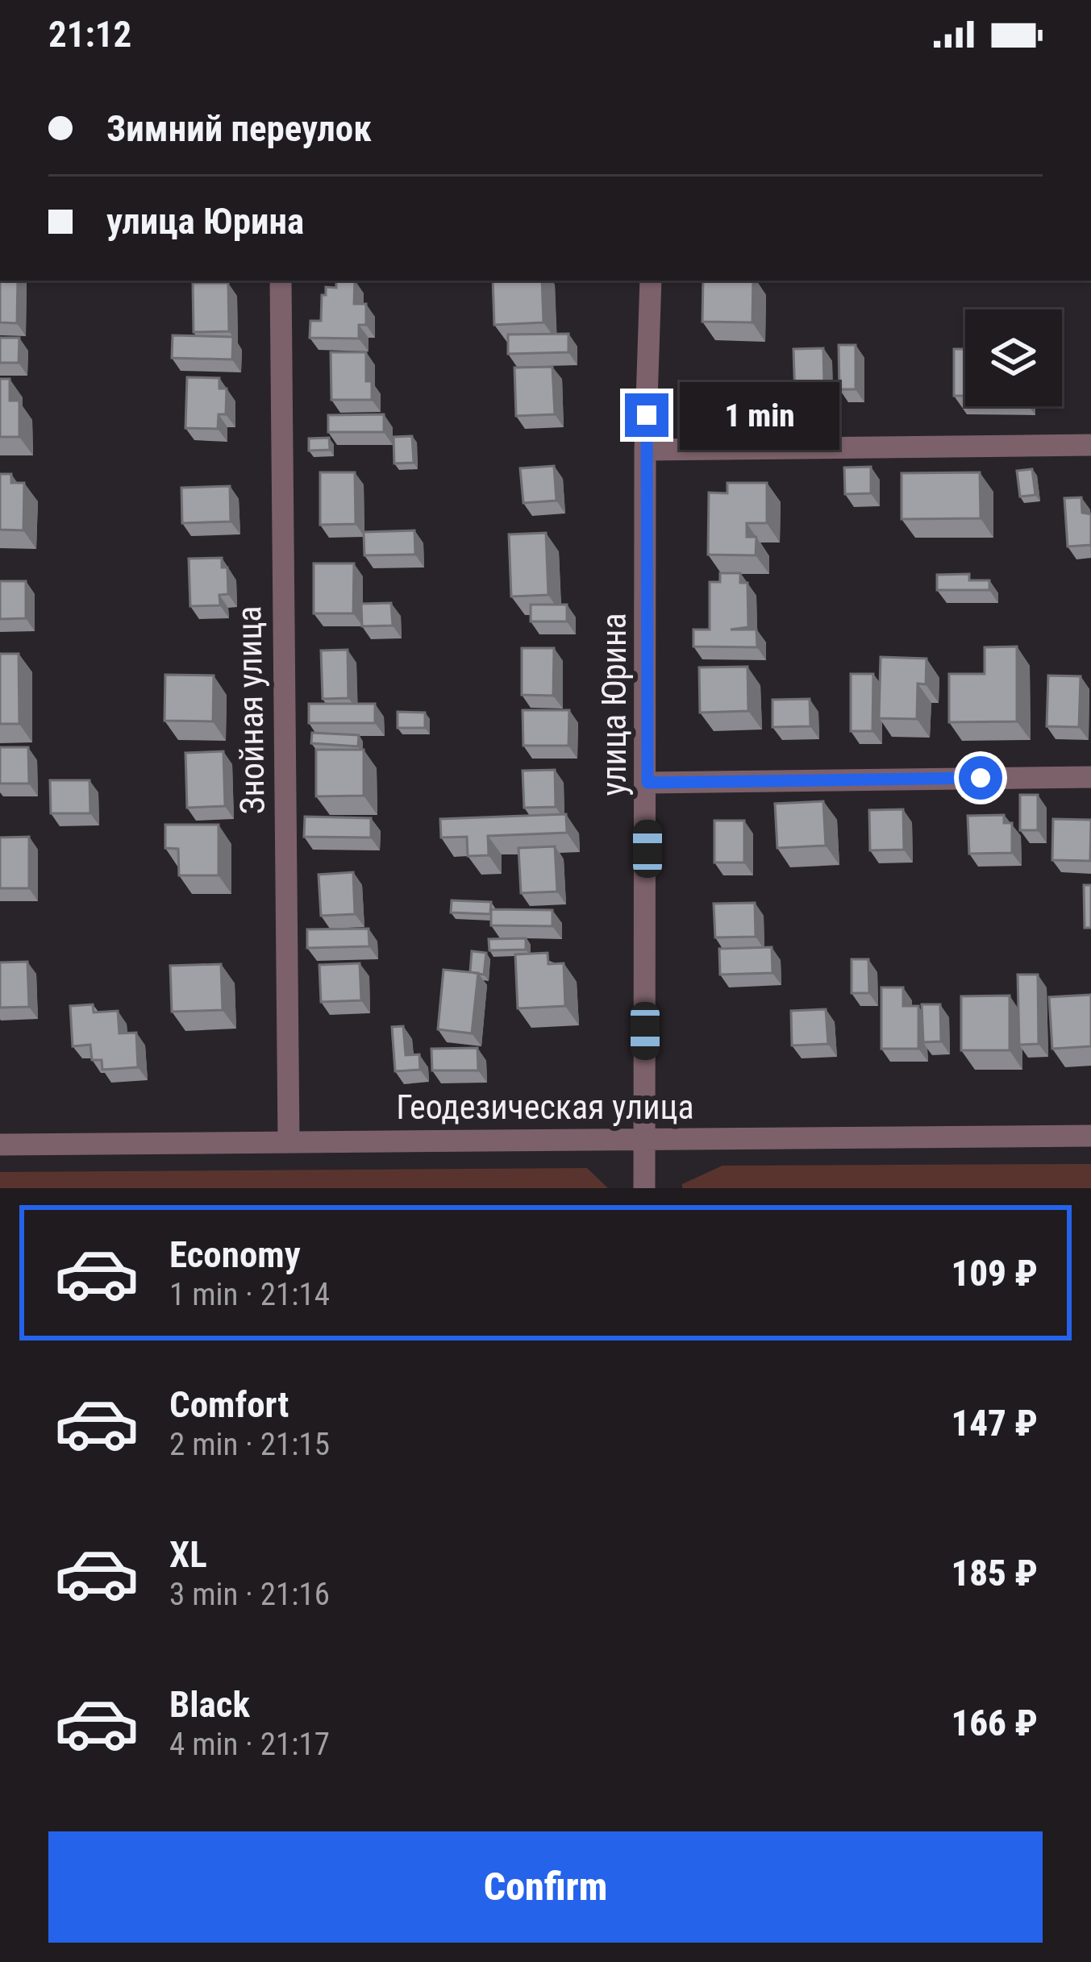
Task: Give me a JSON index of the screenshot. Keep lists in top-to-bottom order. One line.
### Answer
{"streets":{"street":["улица Юрина","Знойная улица","Геодезическая улица"]},"crossings":[["улица Юрина","Геодезическая улица"],["Знойная улица","Геодезическая улица"]],"page":{"status":"21:12","banner":["Зимний переулок","улица Юрина"],"bubble":"1 min","list":[{"name":"Economy","note":"1 min · 21:14","value":"109 ₽"},{"name":"Comfort","note":"2 min · 21:15","value":"147 ₽"},{"name":"XL","note":"3 min · 21:16","value":"185 ₽"},{"name":"Black","note":"4 min · 21:17","value":"166 ₽"}],"buttons":"Confirm"}}
